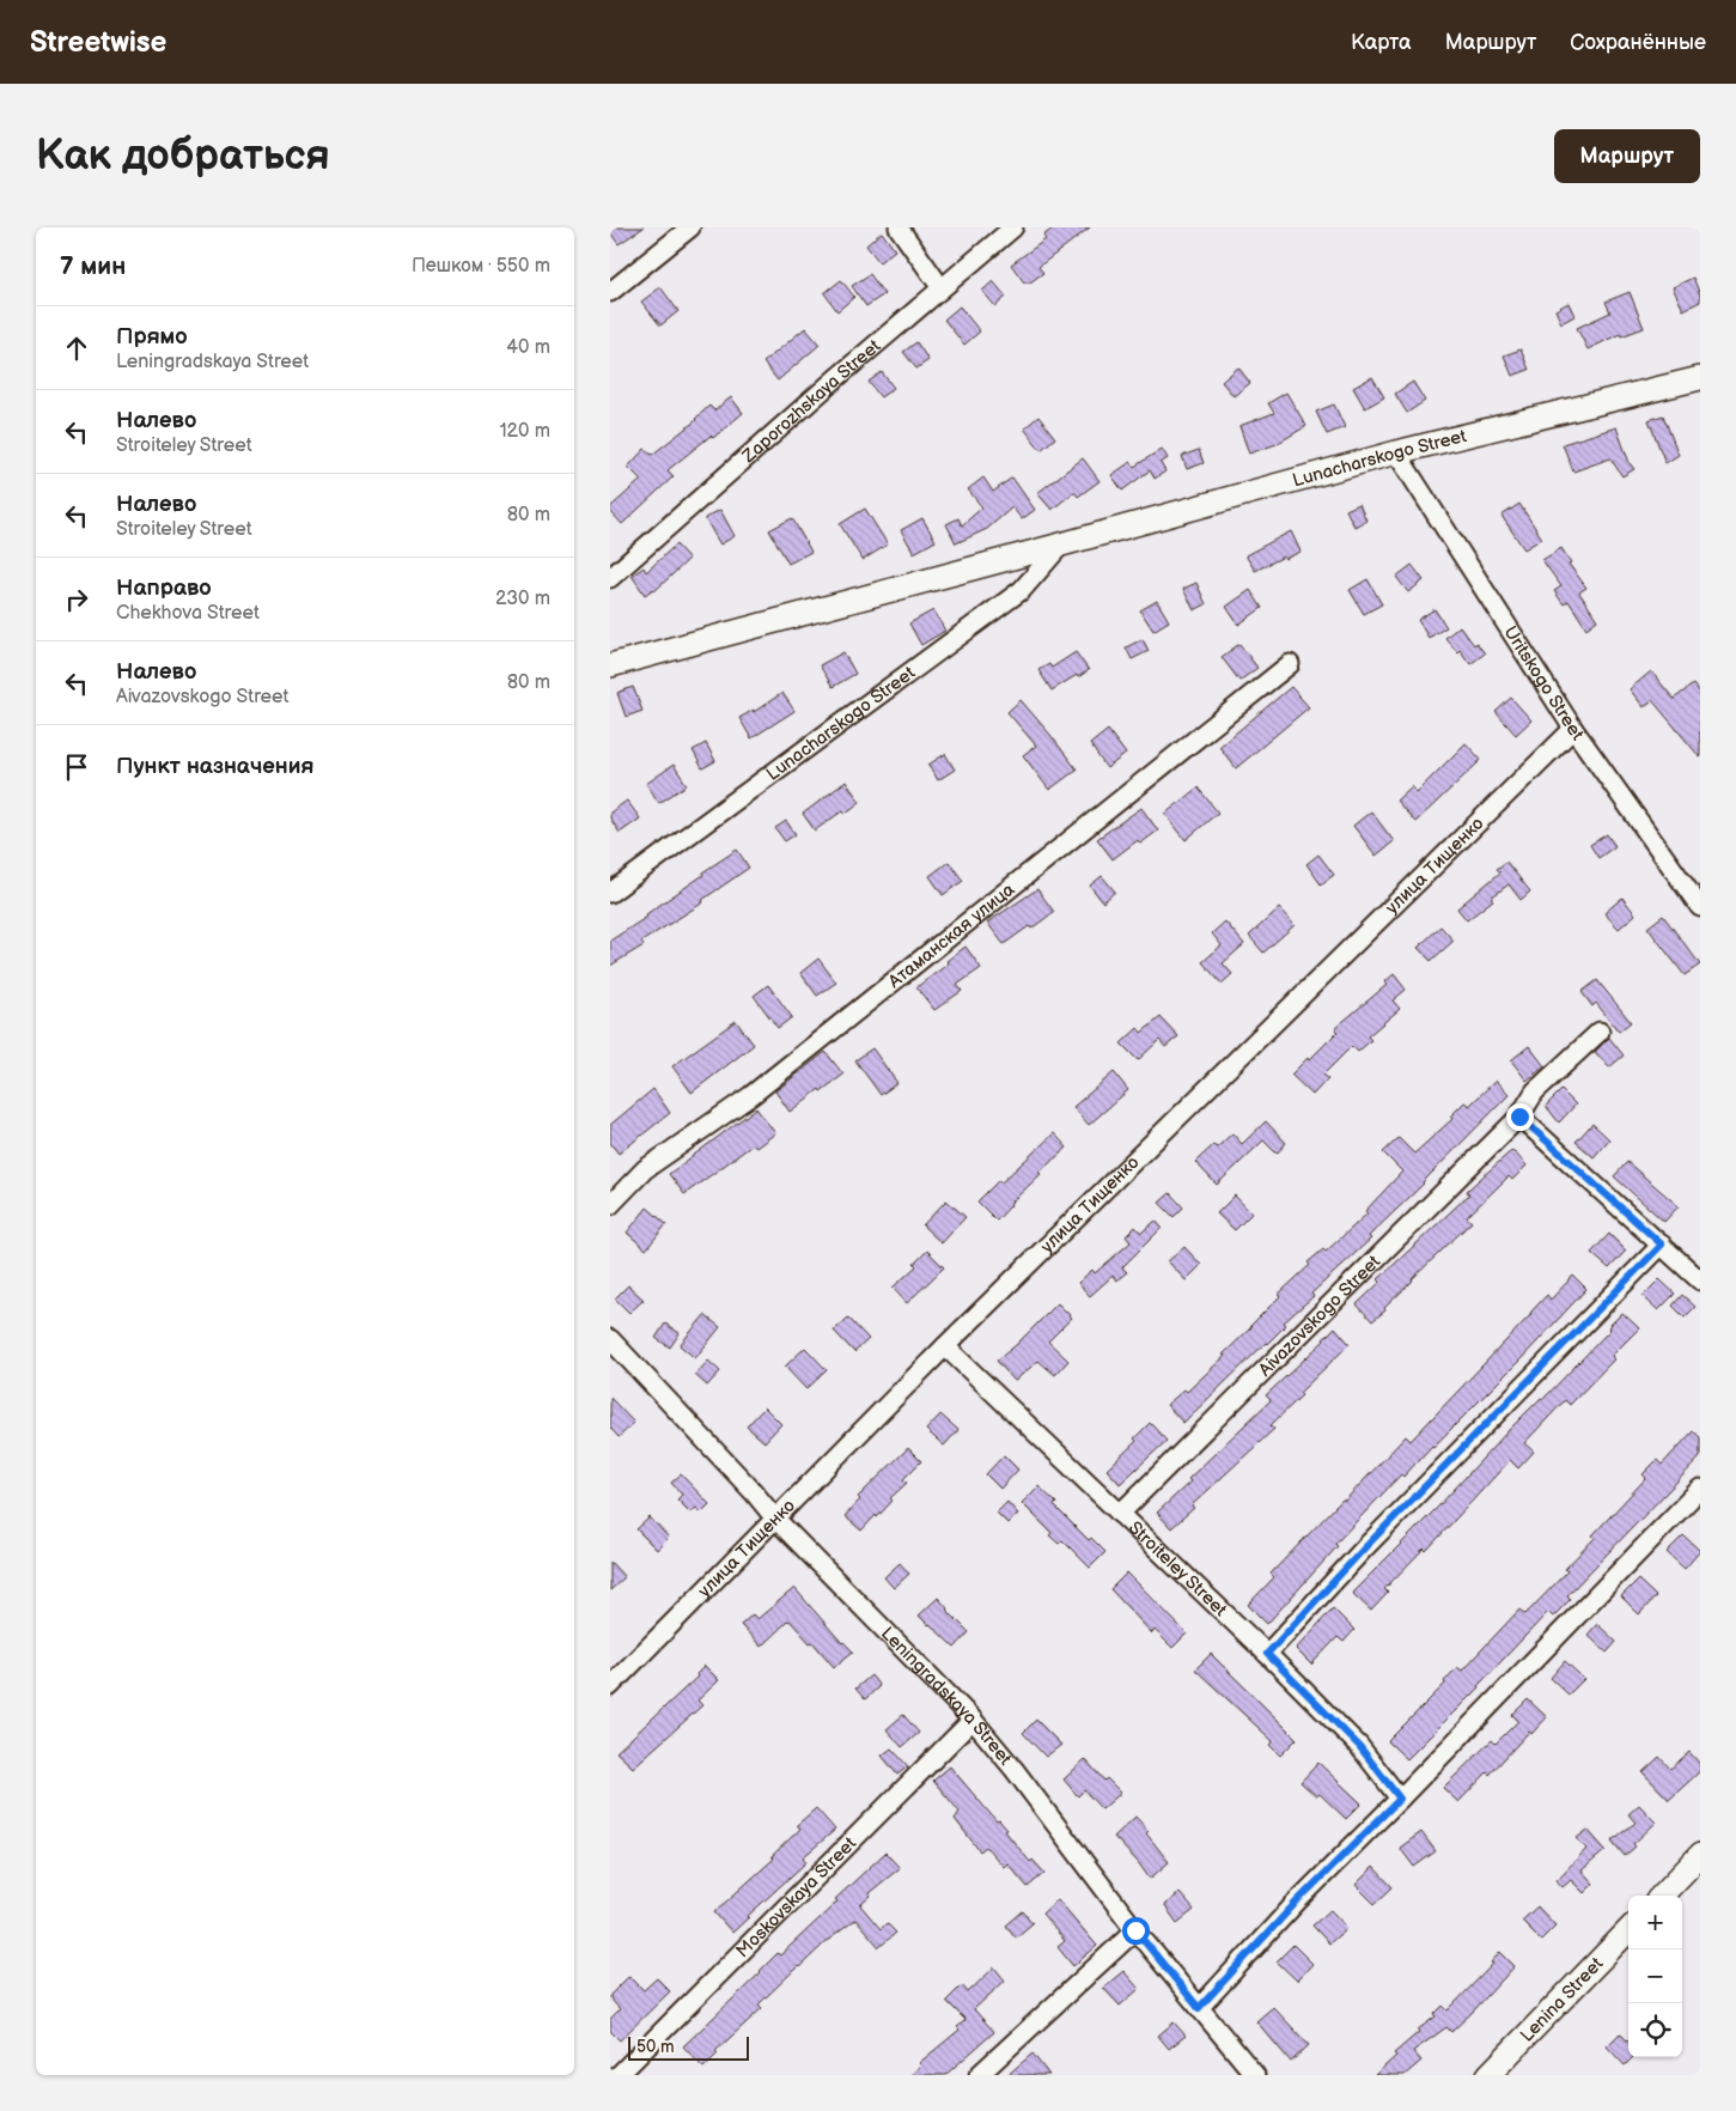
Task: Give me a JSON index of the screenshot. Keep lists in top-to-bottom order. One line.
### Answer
{"streets":{"main road":["Lunacharskogo Street","Lenina Street"],"street":["Zaporozhskaya Street","Uritskogo Street","улица Тищенко","Атаманская улица","Aivazovskogo Street","Stroiteley Street","Leningradskaya Street","Moskovskaya Street"]},"crossings":[["Lunacharskogo Street","Uritskogo Street"],["Uritskogo Street","улица Тищенко"],["улица Тищенко","Stroiteley Street"],["улица Тищенко","Leningradskaya Street"],["Aivazovskogo Street","Stroiteley Street"],["Leningradskaya Street","Moskovskaya Street"]],"scale_bar":"50 m","page":{"header":"Streetwise","nav":["Карта","Маршрут","Сохранённые"],"buttons":"Маршрут","title":"Как добраться","heading":["7 мин","Пешком · 550 m"],"list":[["Прямо","Leningradskaya Street","40 m"],["Налево","Stroiteley Street","120 m"],["Налево","Stroiteley Street","80 m"],["Направо","Chekhova Street","230 m"],["Налево","Aivazovskogo Street","80 m"],"Пункт назначения"],"map_buttons":["+","−"],"scale":"50 m"}}
